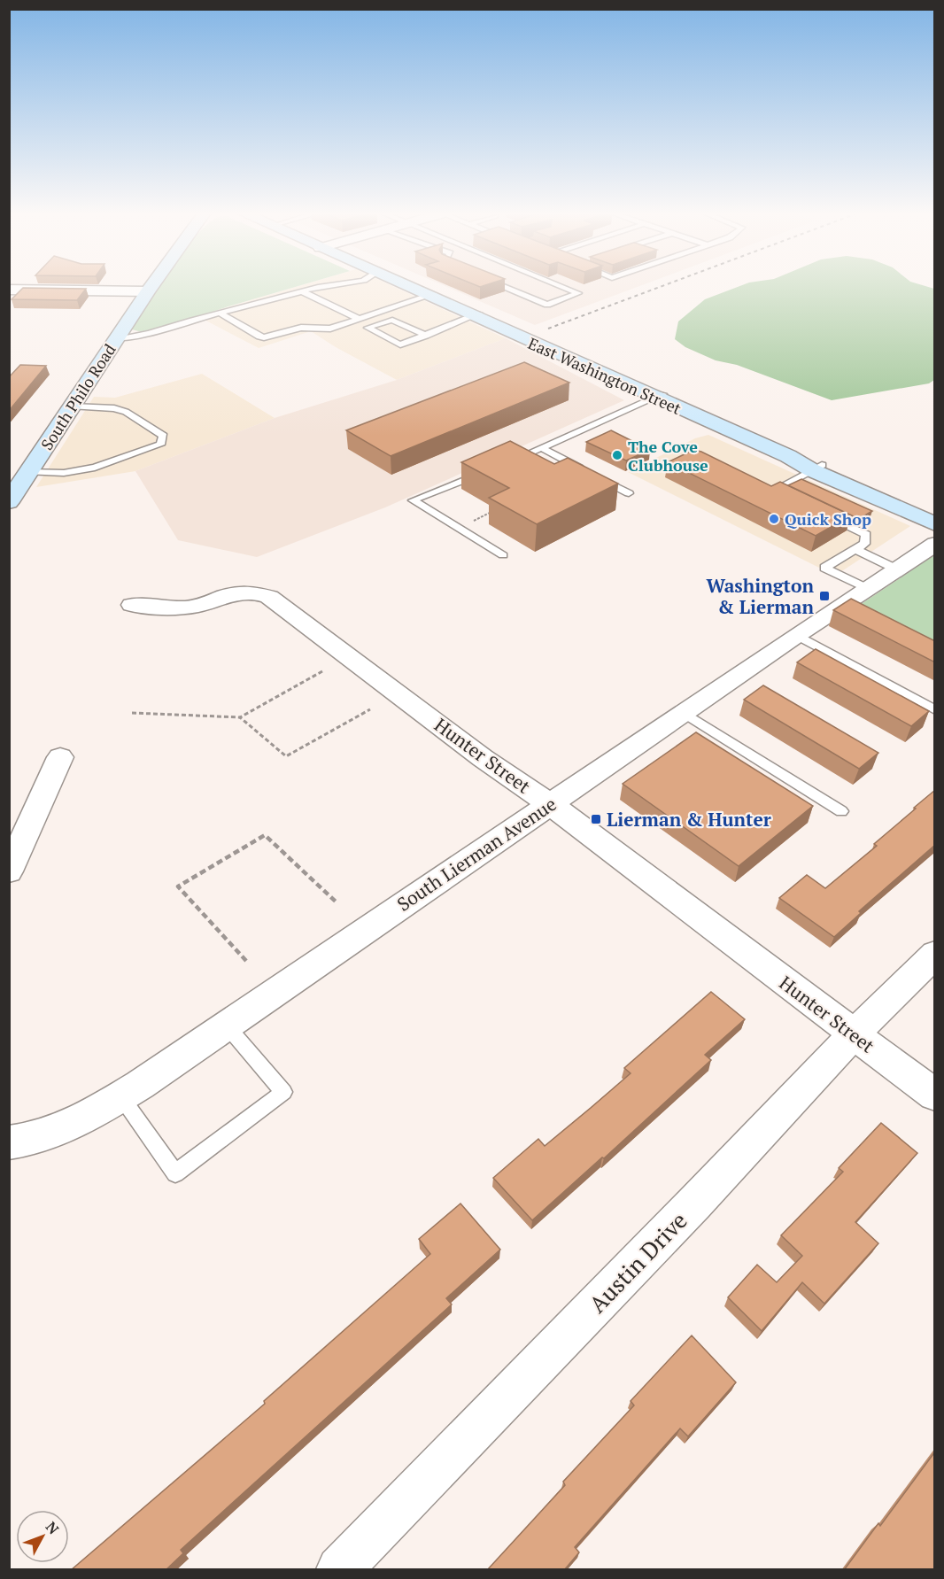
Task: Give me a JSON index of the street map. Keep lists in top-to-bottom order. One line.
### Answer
{"streets":{"main road":["East Washington Street","South Philo Road"],"street":["Hunter Street","South Lierman Avenue","Austin Drive"]},"crossings":[["Hunter Street","South Lierman Avenue"],["Hunter Street","Austin Drive"]],"places":{"other":["The Cove Clubhouse","Quick Shop"],"transit":["Washington & Lierman","Lierman & Hunter"]},"north":"top right"}
